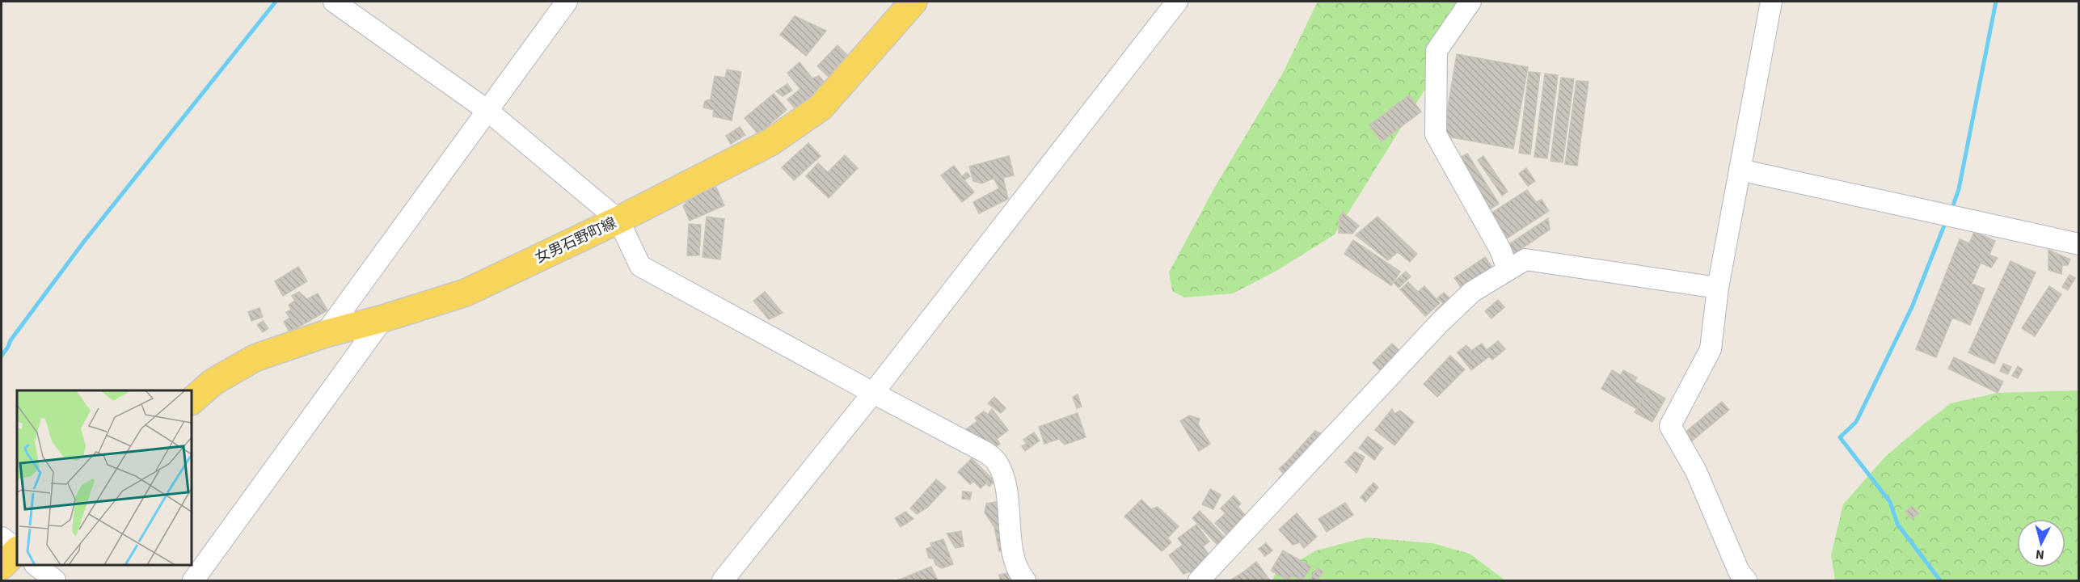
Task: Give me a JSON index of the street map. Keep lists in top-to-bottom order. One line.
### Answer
{"streets":{"main road":["女男石野町線"]},"north":"bottom"}
